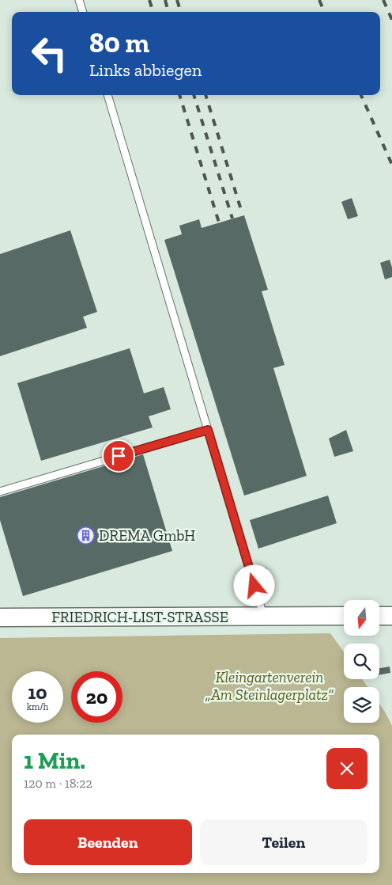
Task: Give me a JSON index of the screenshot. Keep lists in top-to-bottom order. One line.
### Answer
{"streets":{"street":["FRIEDRICH-LIST-STRASSE"]},"parks":["Kleingartenverein „Am Steinlagerplatz“"],"places":{"building":["DREMA GmbH"]},"north":"bottom","page":{"turn":["80 m","Links abbiegen"],"speed":"10 km/h","limit":"20","heading":["1 Min.","120 m · 18:22"],"buttons":["Beenden","Teilen"]}}
